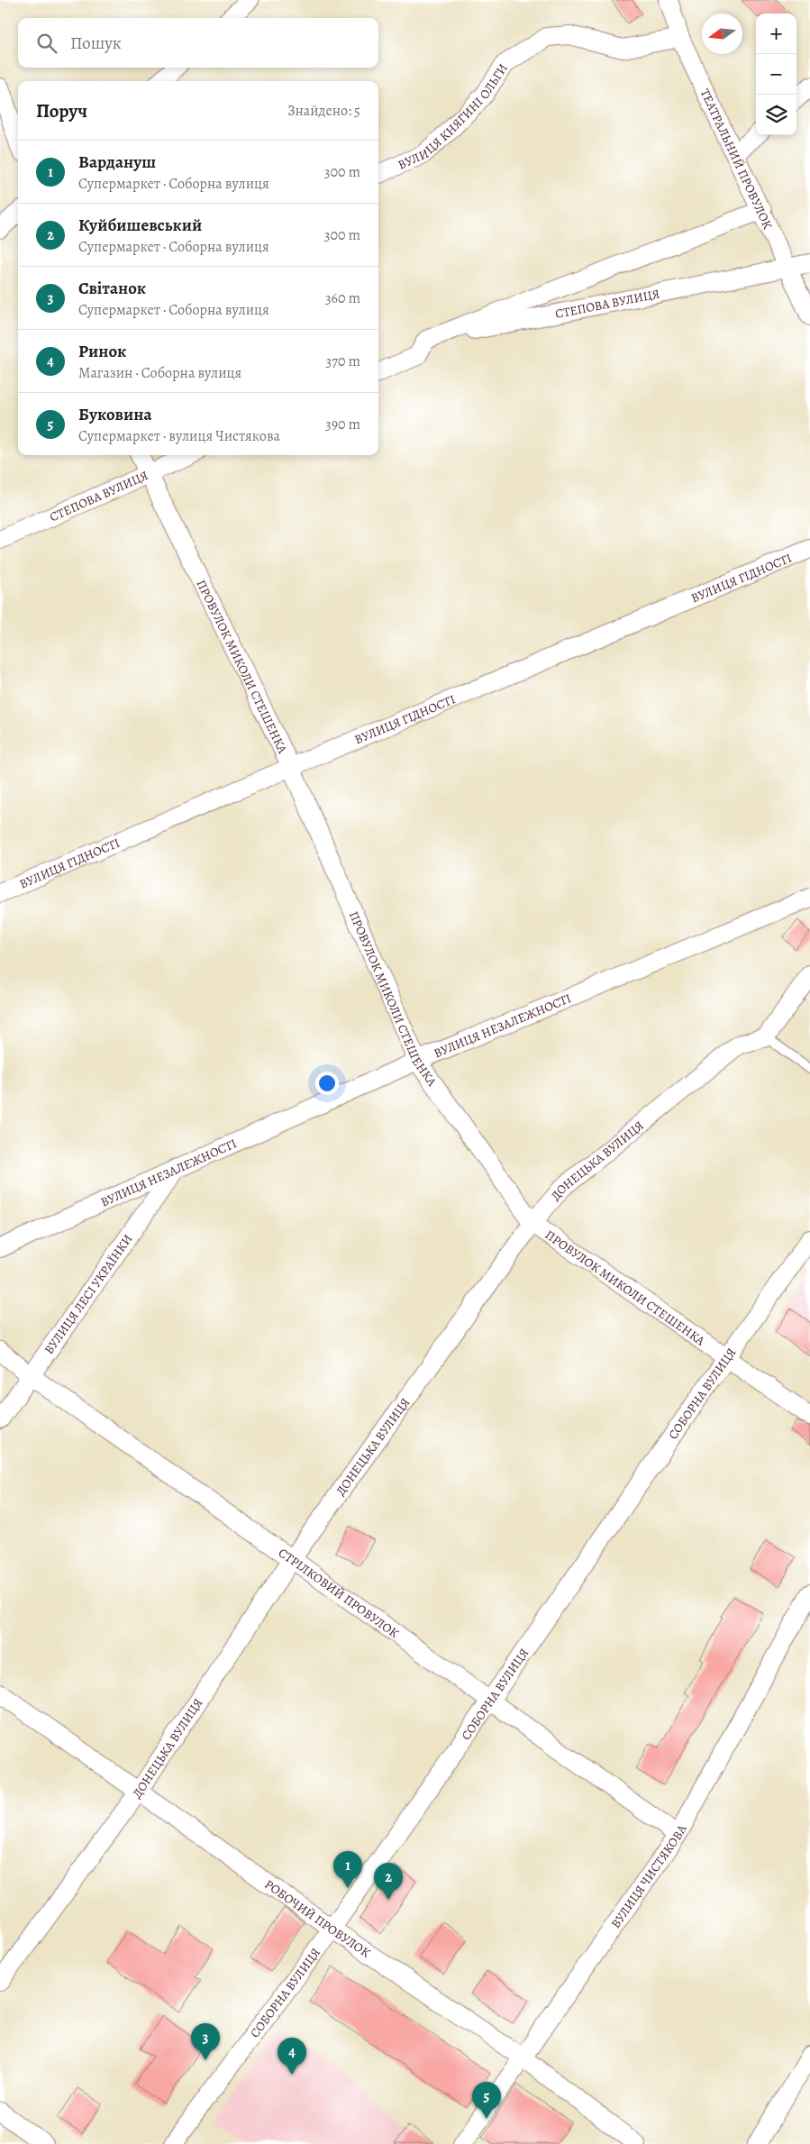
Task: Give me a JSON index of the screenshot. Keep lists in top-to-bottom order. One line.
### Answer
{"streets":{"street":["ВУЛИЦЯ КНЯГИНІ ОЛЬГИ","ТЕАТРАЛЬНИЙ ПРОВУЛОК","СТЕПОВА ВУЛИЦЯ","ВУЛИЦЯ ГІДНОСТІ","ПРОВУЛОК МИКОЛИ СТЕШЕНКА","ВУЛИЦЯ НЕЗАЛЕЖНОСТІ","ДОНЕЦЬКА ВУЛИЦЯ","ВУЛИЦЯ ЛЕСІ УКРАЇНКИ","СОБОРНА ВУЛИЦЯ","СТРІЛКОВИЙ ПРОВУЛОК","ВУЛИЦЯ ЧИСТЯКОВА","РОБОЧИЙ ПРОВУЛОК"]},"crossings":[["ВУЛИЦЯ КНЯГИНІ ОЛЬГИ","ТЕАТРАЛЬНИЙ ПРОВУЛОК"],["ТЕАТРАЛЬНИЙ ПРОВУЛОК","СТЕПОВА ВУЛИЦЯ"],["СТЕПОВА ВУЛИЦЯ","ПРОВУЛОК МИКОЛИ СТЕШЕНКА"],["ВУЛИЦЯ ГІДНОСТІ","ПРОВУЛОК МИКОЛИ СТЕШЕНКА"],["ПРОВУЛОК МИКОЛИ СТЕШЕНКА","ВУЛИЦЯ НЕЗАЛЕЖНОСТІ"],["ПРОВУЛОК МИКОЛИ СТЕШЕНКА","ДОНЕЦЬКА ВУЛИЦЯ"],["ПРОВУЛОК МИКОЛИ СТЕШЕНКА","СОБОРНА ВУЛИЦЯ"],["ВУЛИЦЯ НЕЗАЛЕЖНОСТІ","ВУЛИЦЯ ЛЕСІ УКРАЇНКИ"],["ДОНЕЦЬКА ВУЛИЦЯ","СТРІЛКОВИЙ ПРОВУЛОК"],["ДОНЕЦЬКА ВУЛИЦЯ","РОБОЧИЙ ПРОВУЛОК"],["ВУЛИЦЯ ЛЕСІ УКРАЇНКИ","СТРІЛКОВИЙ ПРОВУЛОК"],["СОБОРНА ВУЛИЦЯ","СТРІЛКОВИЙ ПРОВУЛОК"],["СОБОРНА ВУЛИЦЯ","РОБОЧИЙ ПРОВУЛОК"],["СТРІЛКОВИЙ ПРОВУЛОК","ВУЛИЦЯ ЧИСТЯКОВА"],["ВУЛИЦЯ ЧИСТЯКОВА","РОБОЧИЙ ПРОВУЛОК"]],"north":"left","page":{"map_buttons":["+","−"],"search":"Пошук","heading":["Поруч","Знайдено: 5"],"list":[{"mark":"1","name":"Вардануш","note":"Супермаркет · Соборна вулиця","value":"300 m"},{"mark":"2","name":"Куйбишевський","note":"Супермаркет · Соборна вулиця","value":"300 m"},{"mark":"3","name":"Світанок","note":"Супермаркет · Соборна вулиця","value":"360 m"},{"mark":"4","name":"Ринок","note":"Магазин · Соборна вулиця","value":"370 m"},{"mark":"5","name":"Буковина","note":"Супермаркет · вулиця Чистякова","value":"390 m"}],"pins":["1","2","3","4","5"]}}
